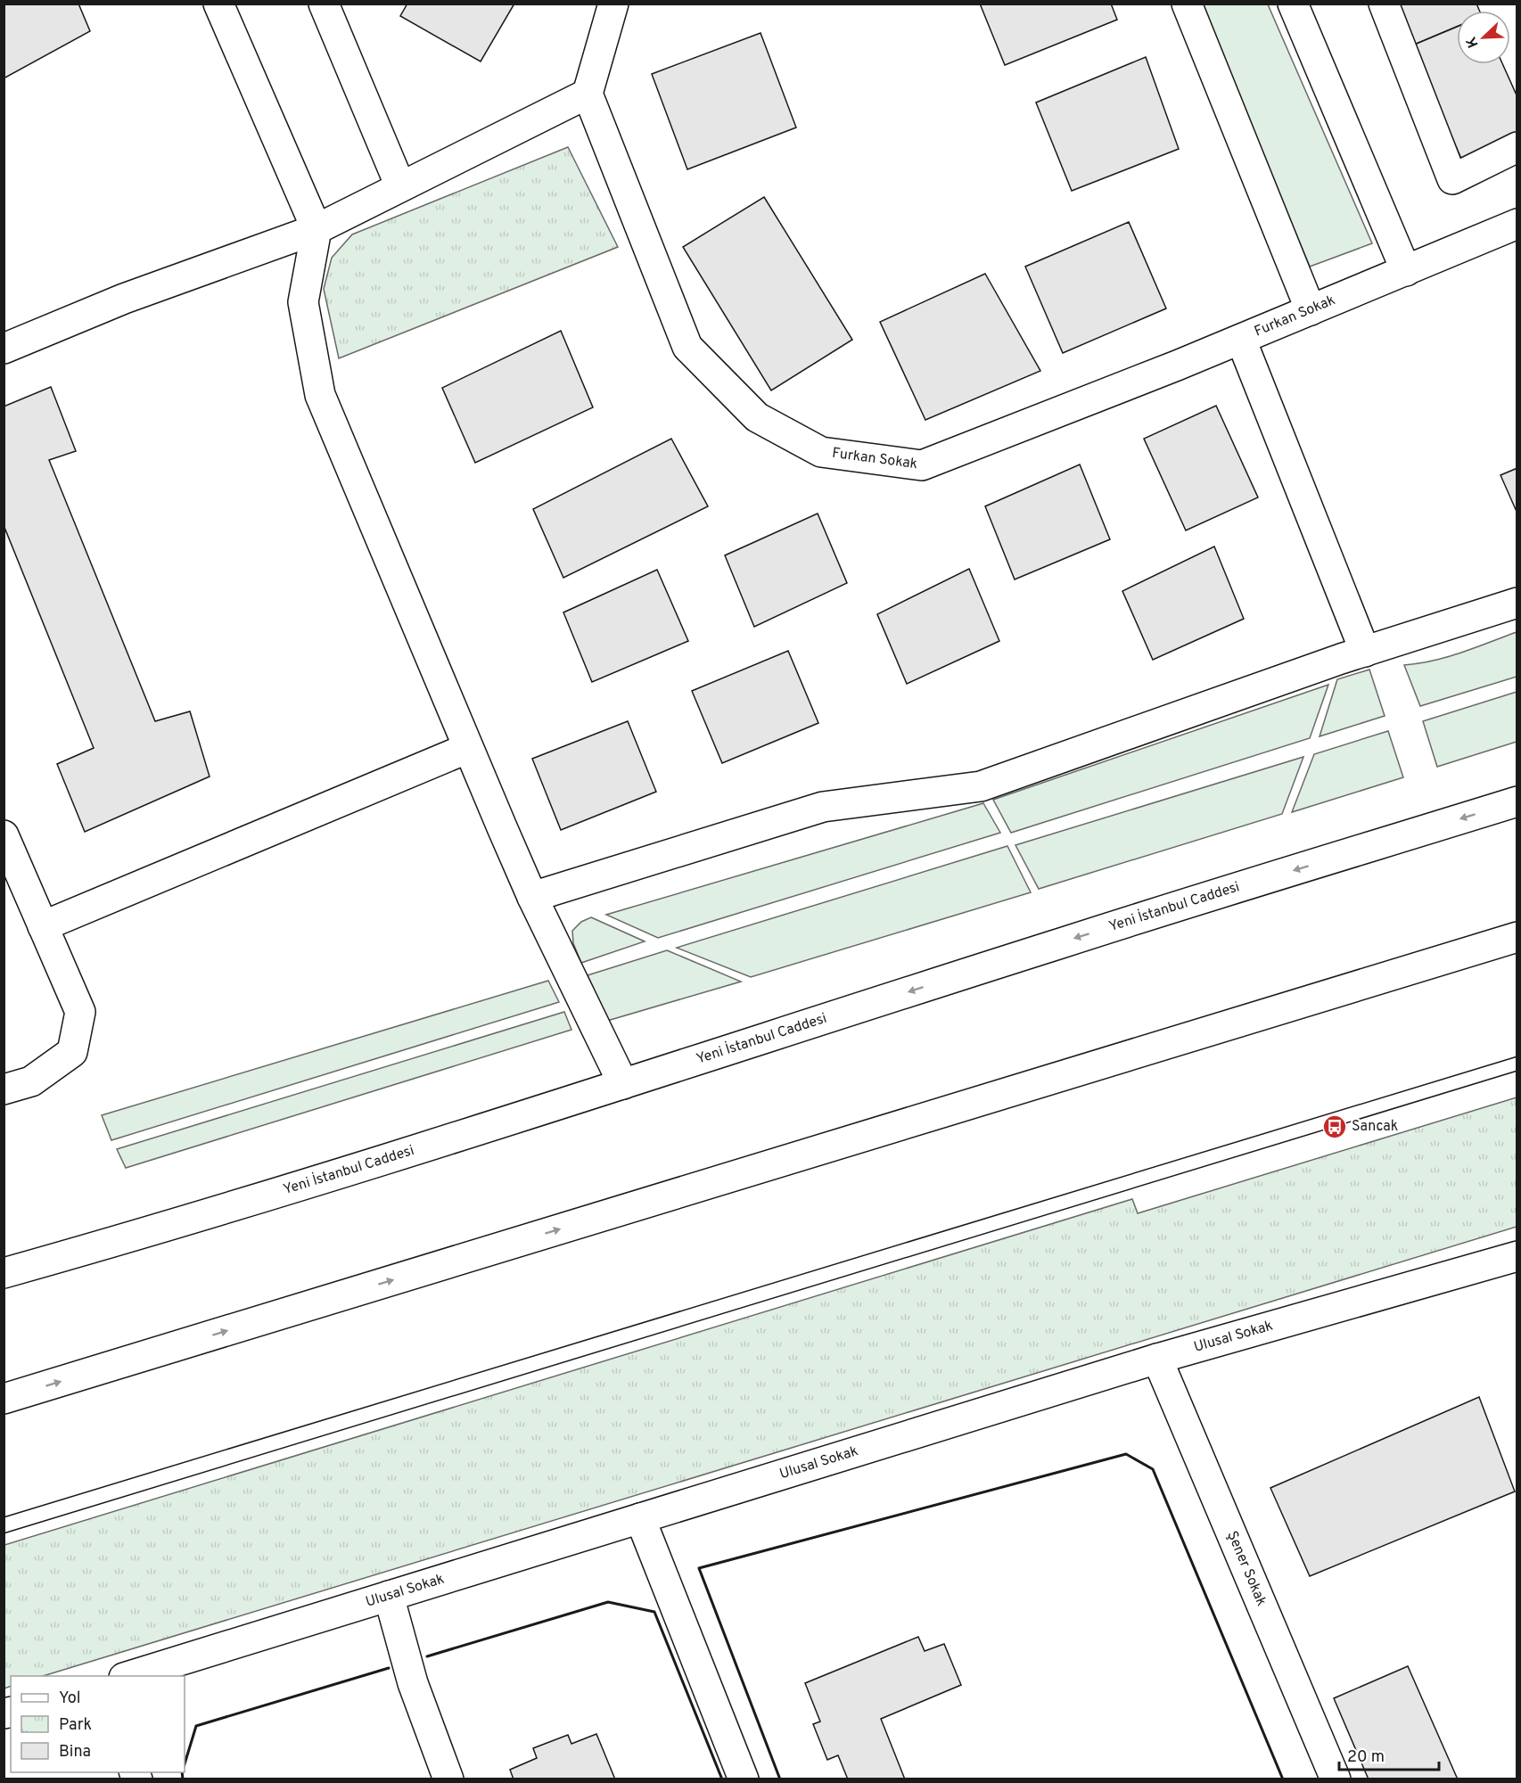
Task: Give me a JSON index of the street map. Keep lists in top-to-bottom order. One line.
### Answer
{"streets":{"main road":["Furkan Sokak","Yeni İstanbul Caddesi","Ulusal Sokak","Şener Sokak"]},"crossings":[["Ulusal Sokak","Şener Sokak"]],"places":{"bus stop":["Sancak"]},"legend":["Yol","Park","Bina"],"scale_bar":"20 m","north":"bottom left"}
